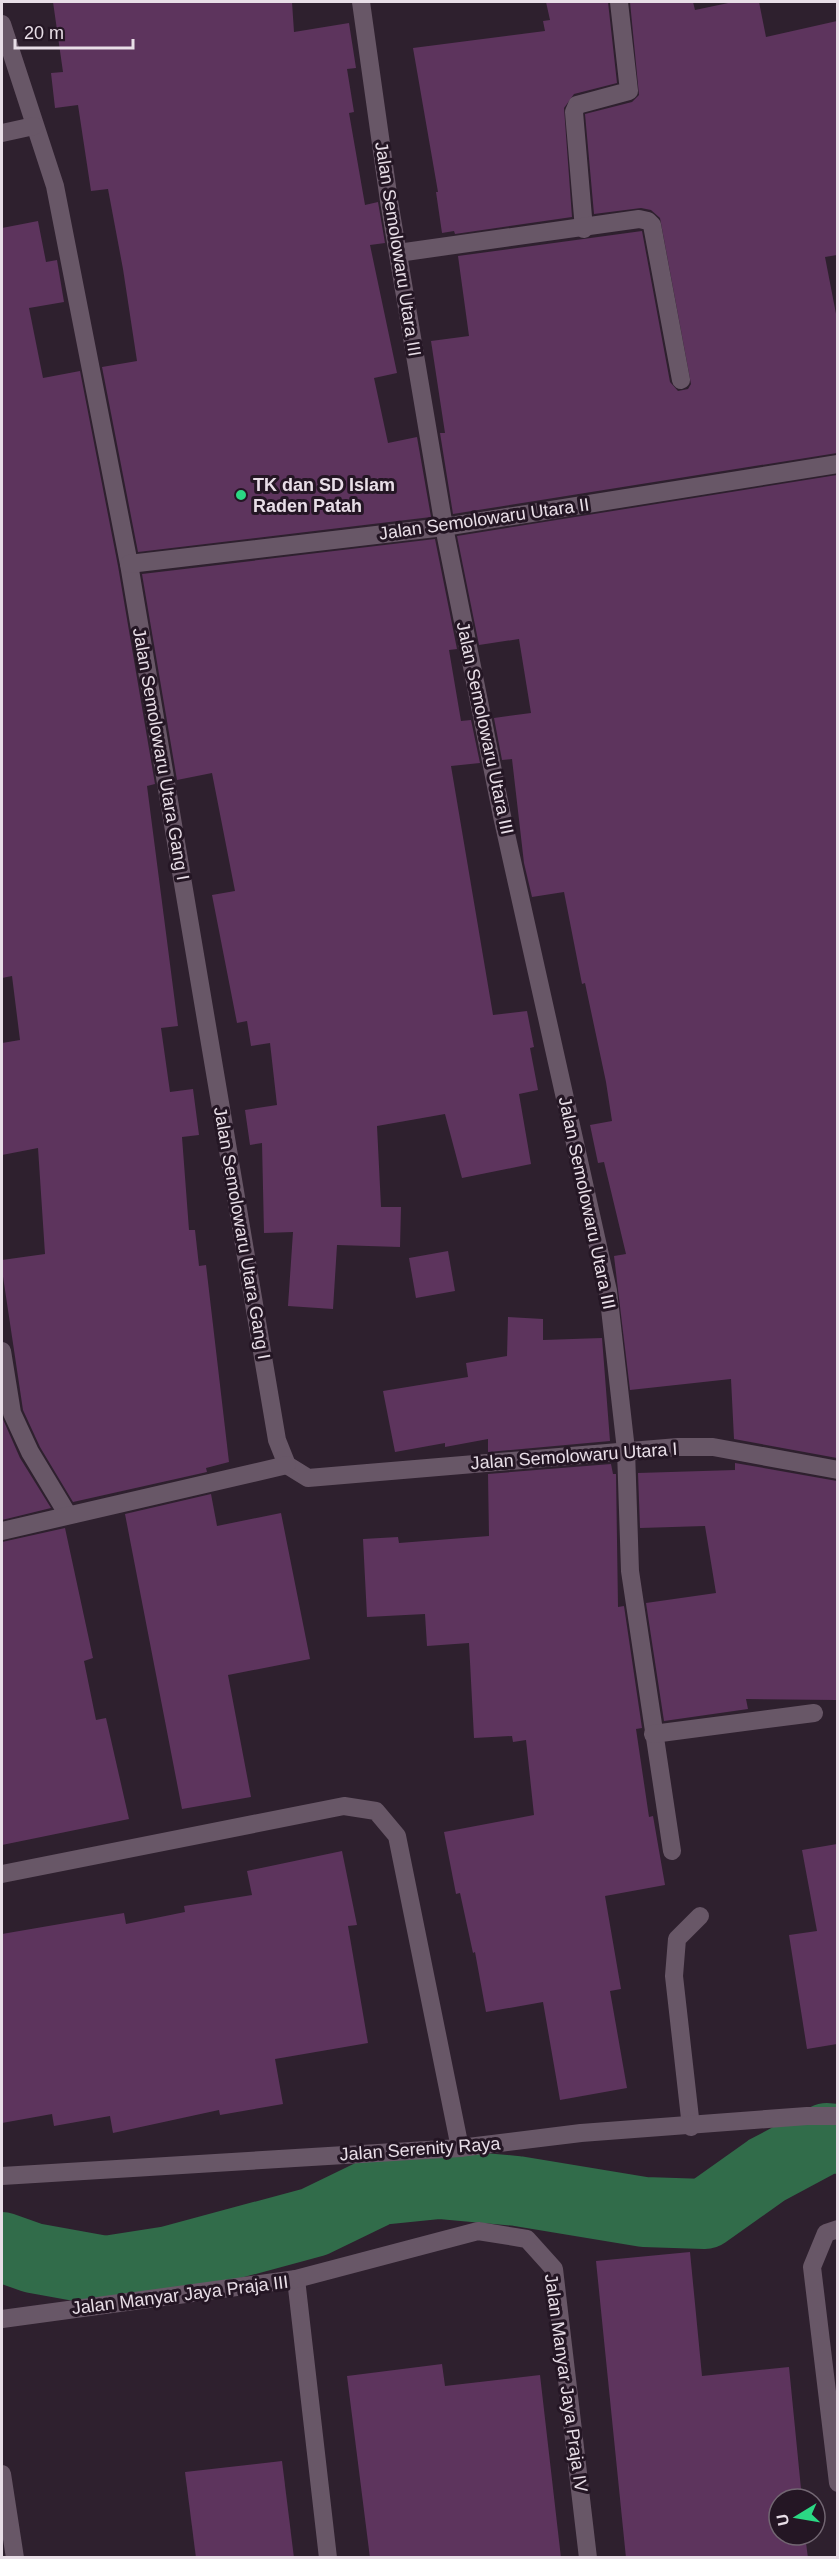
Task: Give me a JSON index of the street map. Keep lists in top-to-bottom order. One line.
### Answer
{"streets":{"street":["Jalan Semolowaru Utara III","Jalan Semolowaru Utara II","Jalan Semolowaru Utara Gang I","Jalan Semolowaru Utara I","Jalan Serenity Raya","Jalan Manyar Jaya Praja III","Jalan Manyar Jaya Praja IV"]},"crossings":[["Jalan Semolowaru Utara III","Jalan Semolowaru Utara II"],["Jalan Semolowaru Utara III","Jalan Semolowaru Utara I"],["Jalan Semolowaru Utara II","Jalan Semolowaru Utara Gang I"],["Jalan Semolowaru Utara Gang I","Jalan Semolowaru Utara I"],["Jalan Manyar Jaya Praja III","Jalan Manyar Jaya Praja IV"]],"places":["TK dan SD Islam Raden Patah"],"scale_bar":"20 m","north":"left"}
